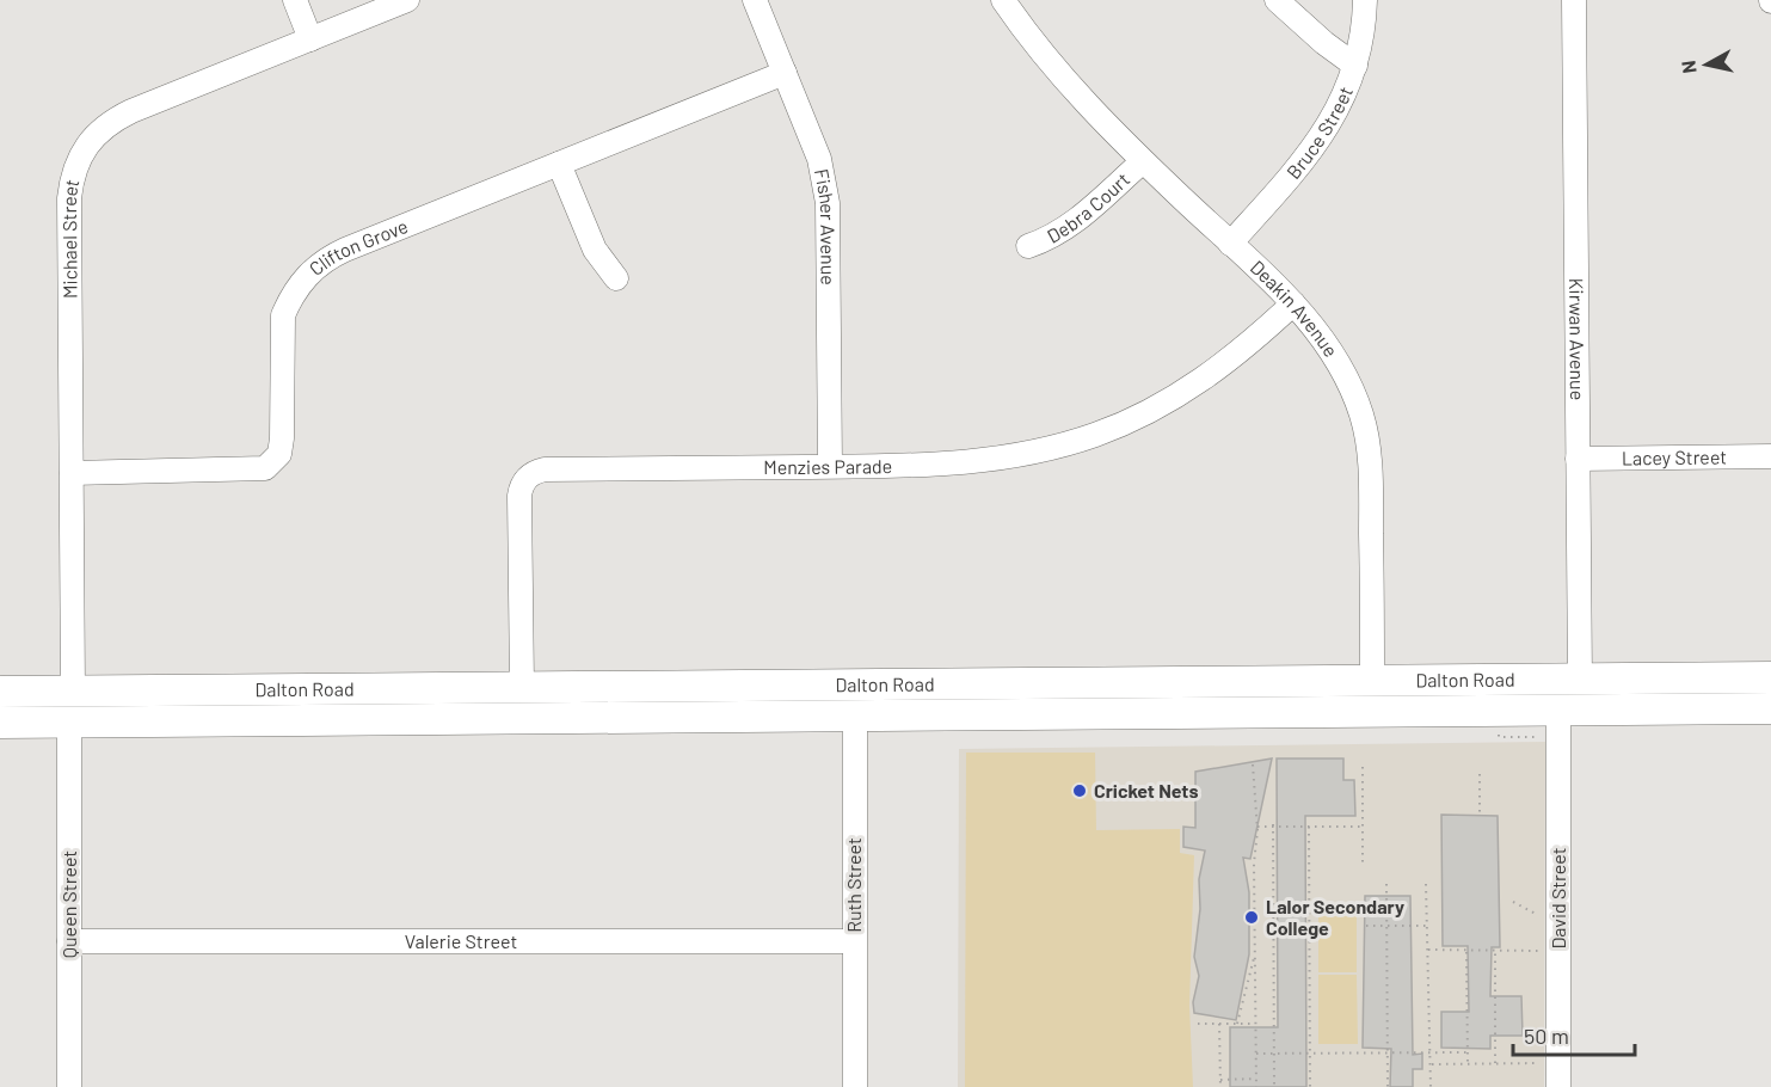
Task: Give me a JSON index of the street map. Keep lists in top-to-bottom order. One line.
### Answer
{"streets":{"main road":["Deakin Avenue","Dalton Road","Ruth Street"],"street":["Bruce Street","Debra Court","Fisher Avenue","Michael Street","Clifton Grove","Kirwan Avenue","Lacey Street","Menzies Parade","David Street","Queen Street","Valerie Street"]},"crossings":[["Bruce Street","Deakin Avenue"],["Debra Court","Deakin Avenue"],["Fisher Avenue","Clifton Grove"],["Fisher Avenue","Menzies Parade"],["Michael Street","Clifton Grove"],["Michael Street","Dalton Road"],["Deakin Avenue","Menzies Parade"],["Deakin Avenue","Dalton Road"],["Kirwan Avenue","Lacey Street"],["Kirwan Avenue","Dalton Road"],["Menzies Parade","Dalton Road"],["Dalton Road","Ruth Street"],["Dalton Road","David Street"],["Dalton Road","Queen Street"],["Ruth Street","Valerie Street"],["Queen Street","Valerie Street"]],"places":["Cricket Nets","Lalor Secondary College"],"scale_bar":"50 m","north":"left"}
